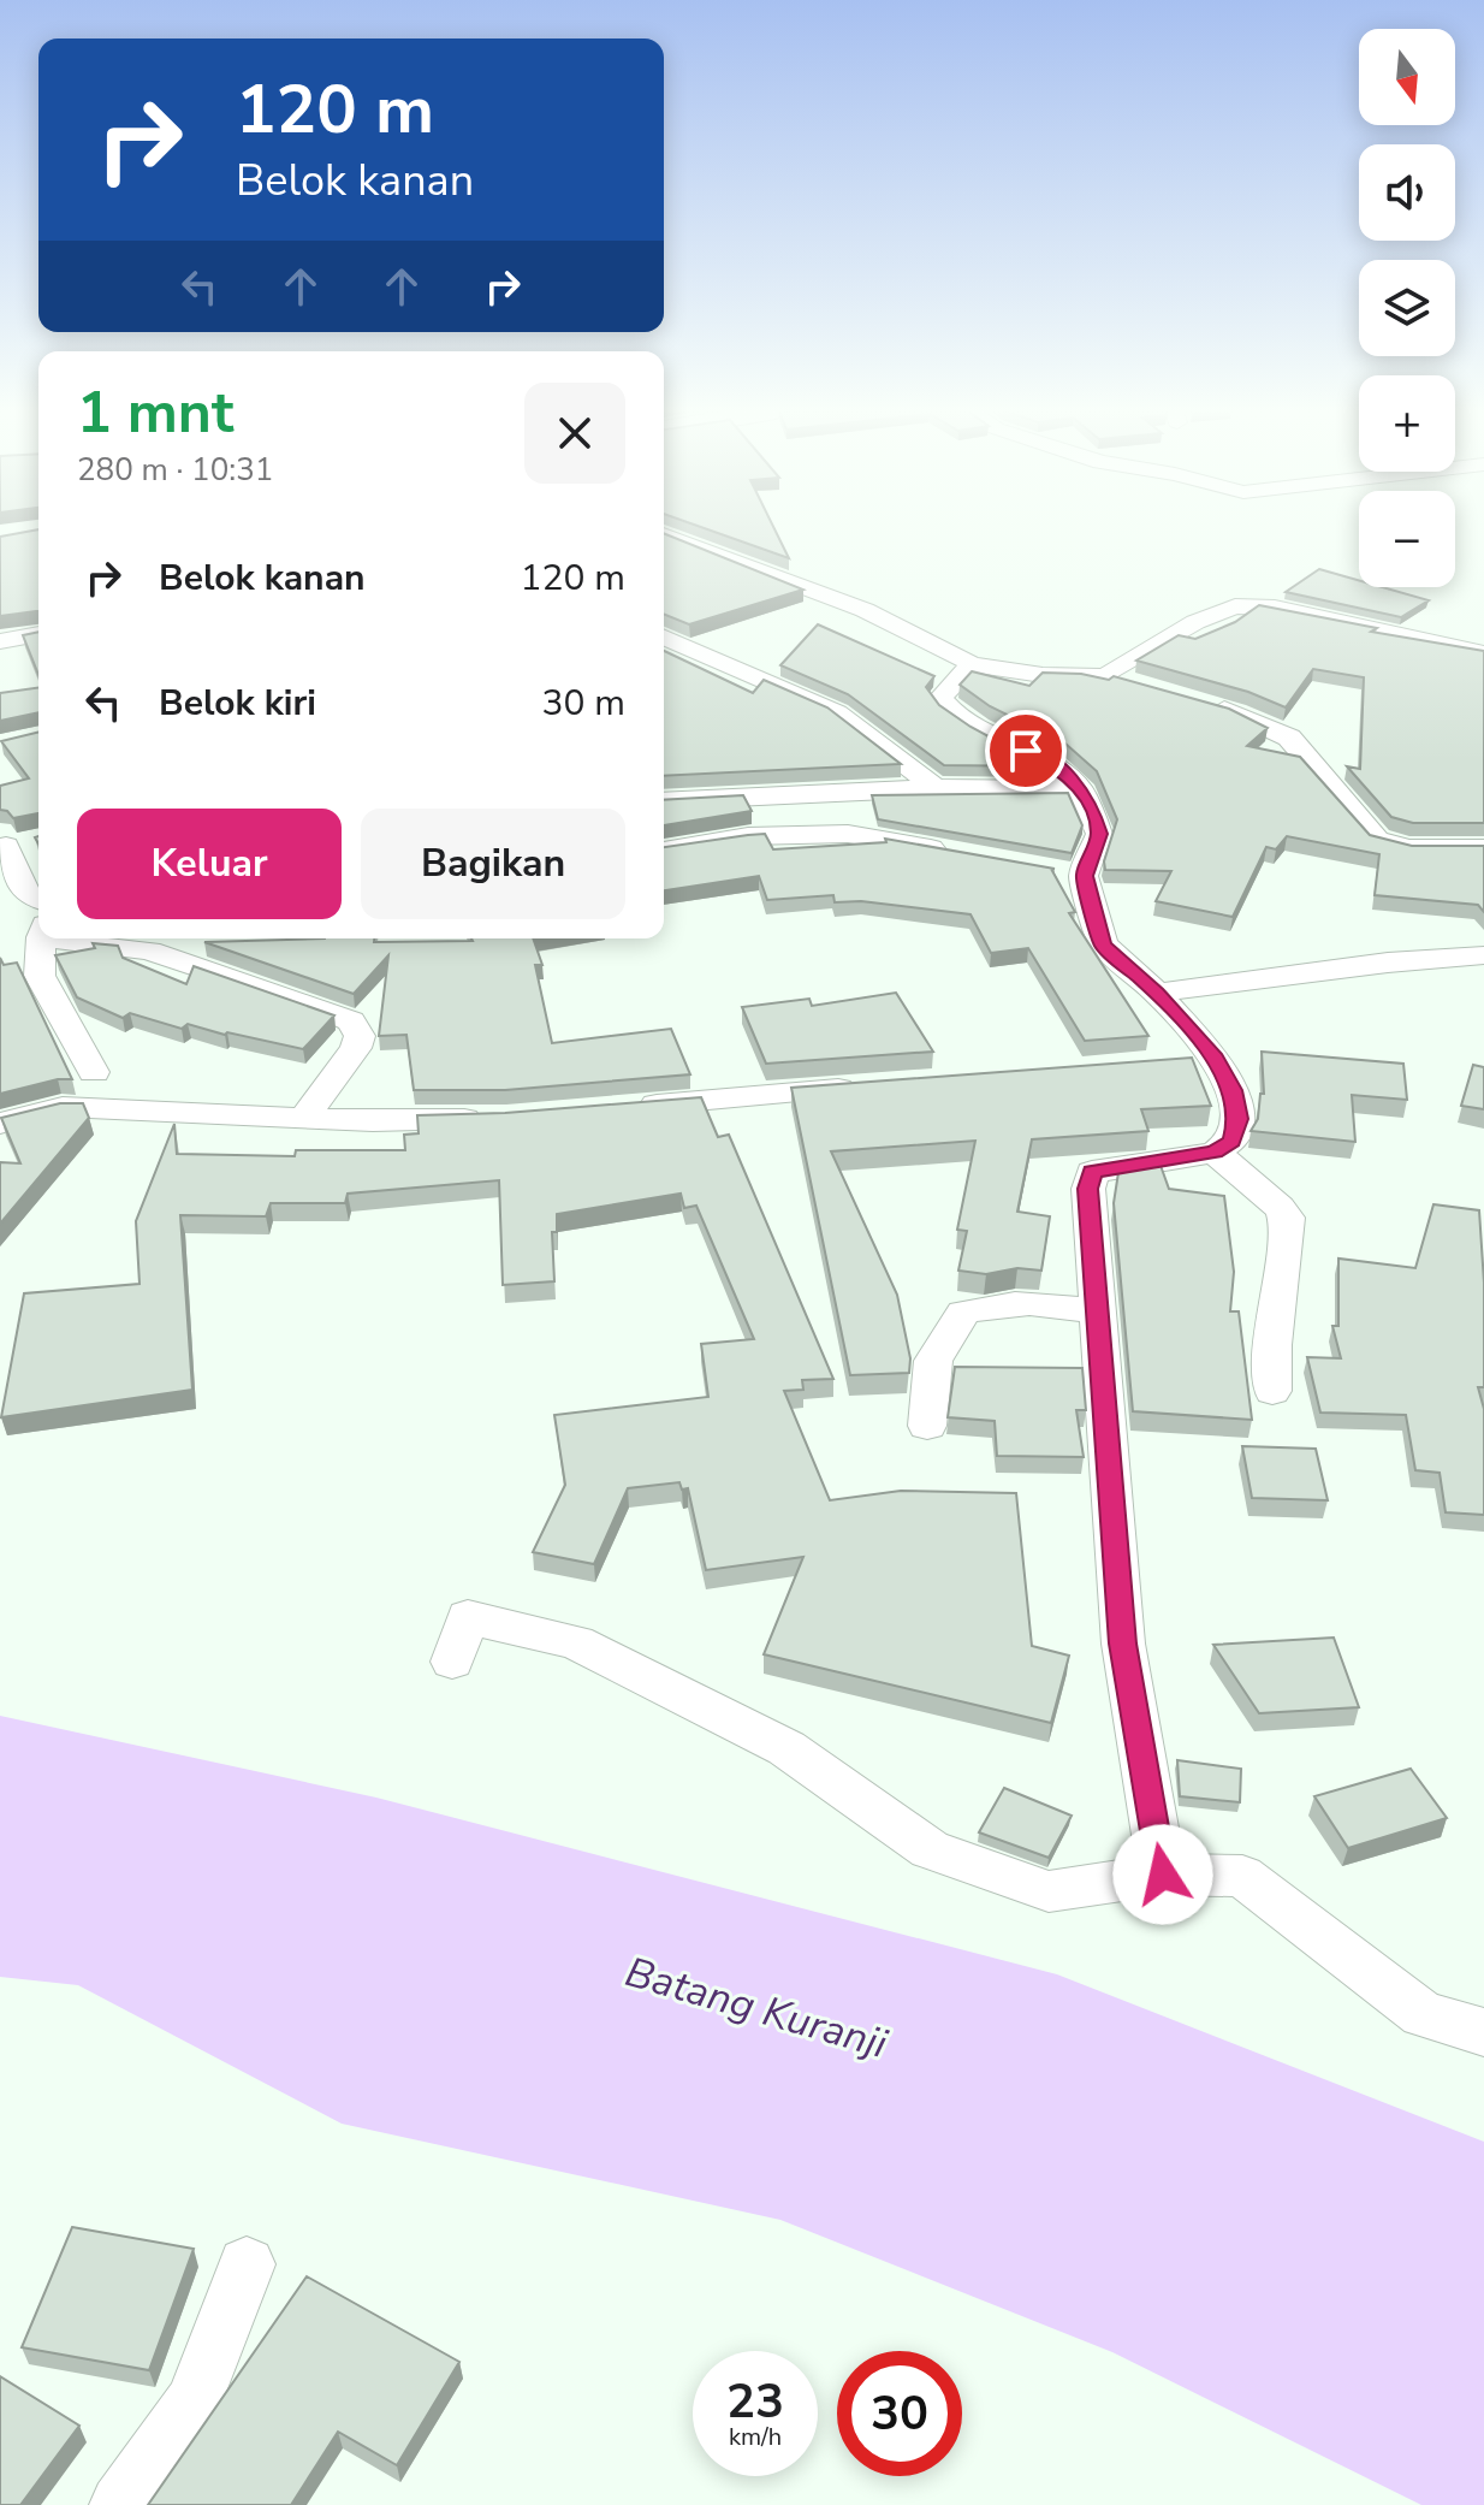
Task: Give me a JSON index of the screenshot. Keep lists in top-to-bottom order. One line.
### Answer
{"water":["Batang Kuranji"],"north":"bottom","page":{"map_buttons":["+","−"],"turn":["120 m","Belok kanan"],"heading":["1 mnt","280 m · 10:31"],"list":[{"name":"Belok kanan","value":"120 m"},{"name":"Belok kiri","value":"30 m"}],"buttons":["Keluar","Bagikan"],"speed":"23 km/h","limit":"30"}}
